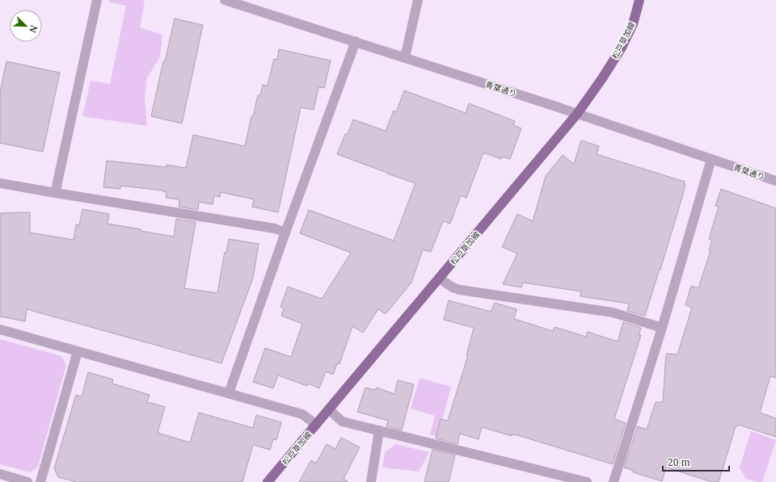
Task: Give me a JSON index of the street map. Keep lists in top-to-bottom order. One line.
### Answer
{"streets":{"main road":["松戸草加線"],"street":["青葉通り"]},"crossings":[["松戸草加線","青葉通り"]],"scale_bar":"20 m","north":"bottom right"}
